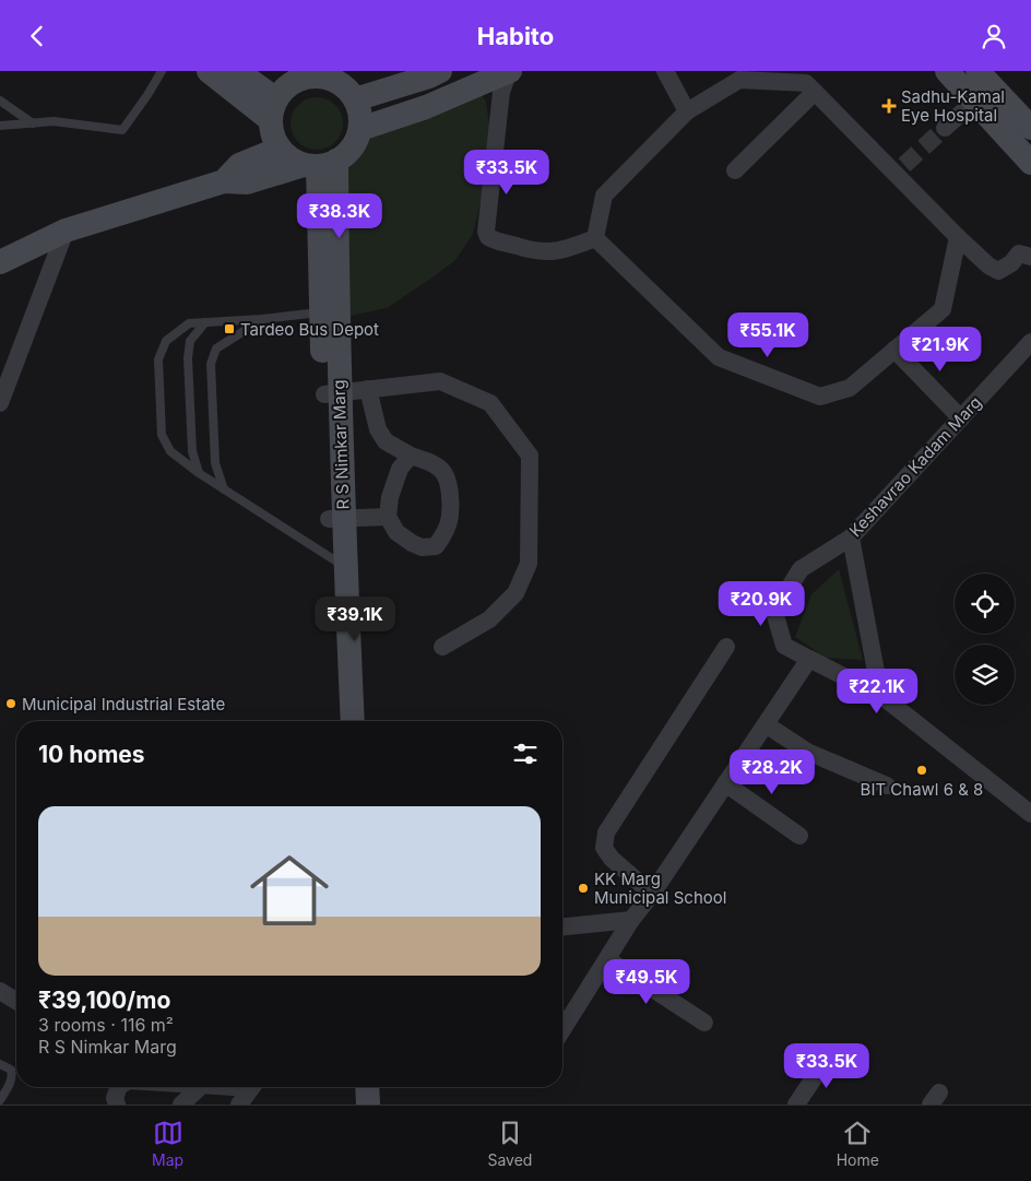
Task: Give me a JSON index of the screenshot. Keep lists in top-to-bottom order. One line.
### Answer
{"streets":{"main road":["R S Nimkar Marg"],"street":["Keshavrao Kadam Marg"]},"places":{"health":["Sadhu-Kamal Eye Hospital"],"transit":["Tardeo Bus Depot"],"other":["Municipal Industrial Estate","BIT Chawl 6 & 8","KK Marg Municipal School"]},"page":{"header":"Habito","price":["₹33.5K","₹38.3K","₹55.1K","₹21.9K","₹20.9K","₹39.1K","₹22.1K","₹28.2K","₹49.5K","₹33.5K"],"heading":"10 homes","list":[{"name":"₹39,100/mo","note":"3 rooms · 116 m² · R S Nimkar Marg"}],"tabs":["Map","Saved","Home"]}}
